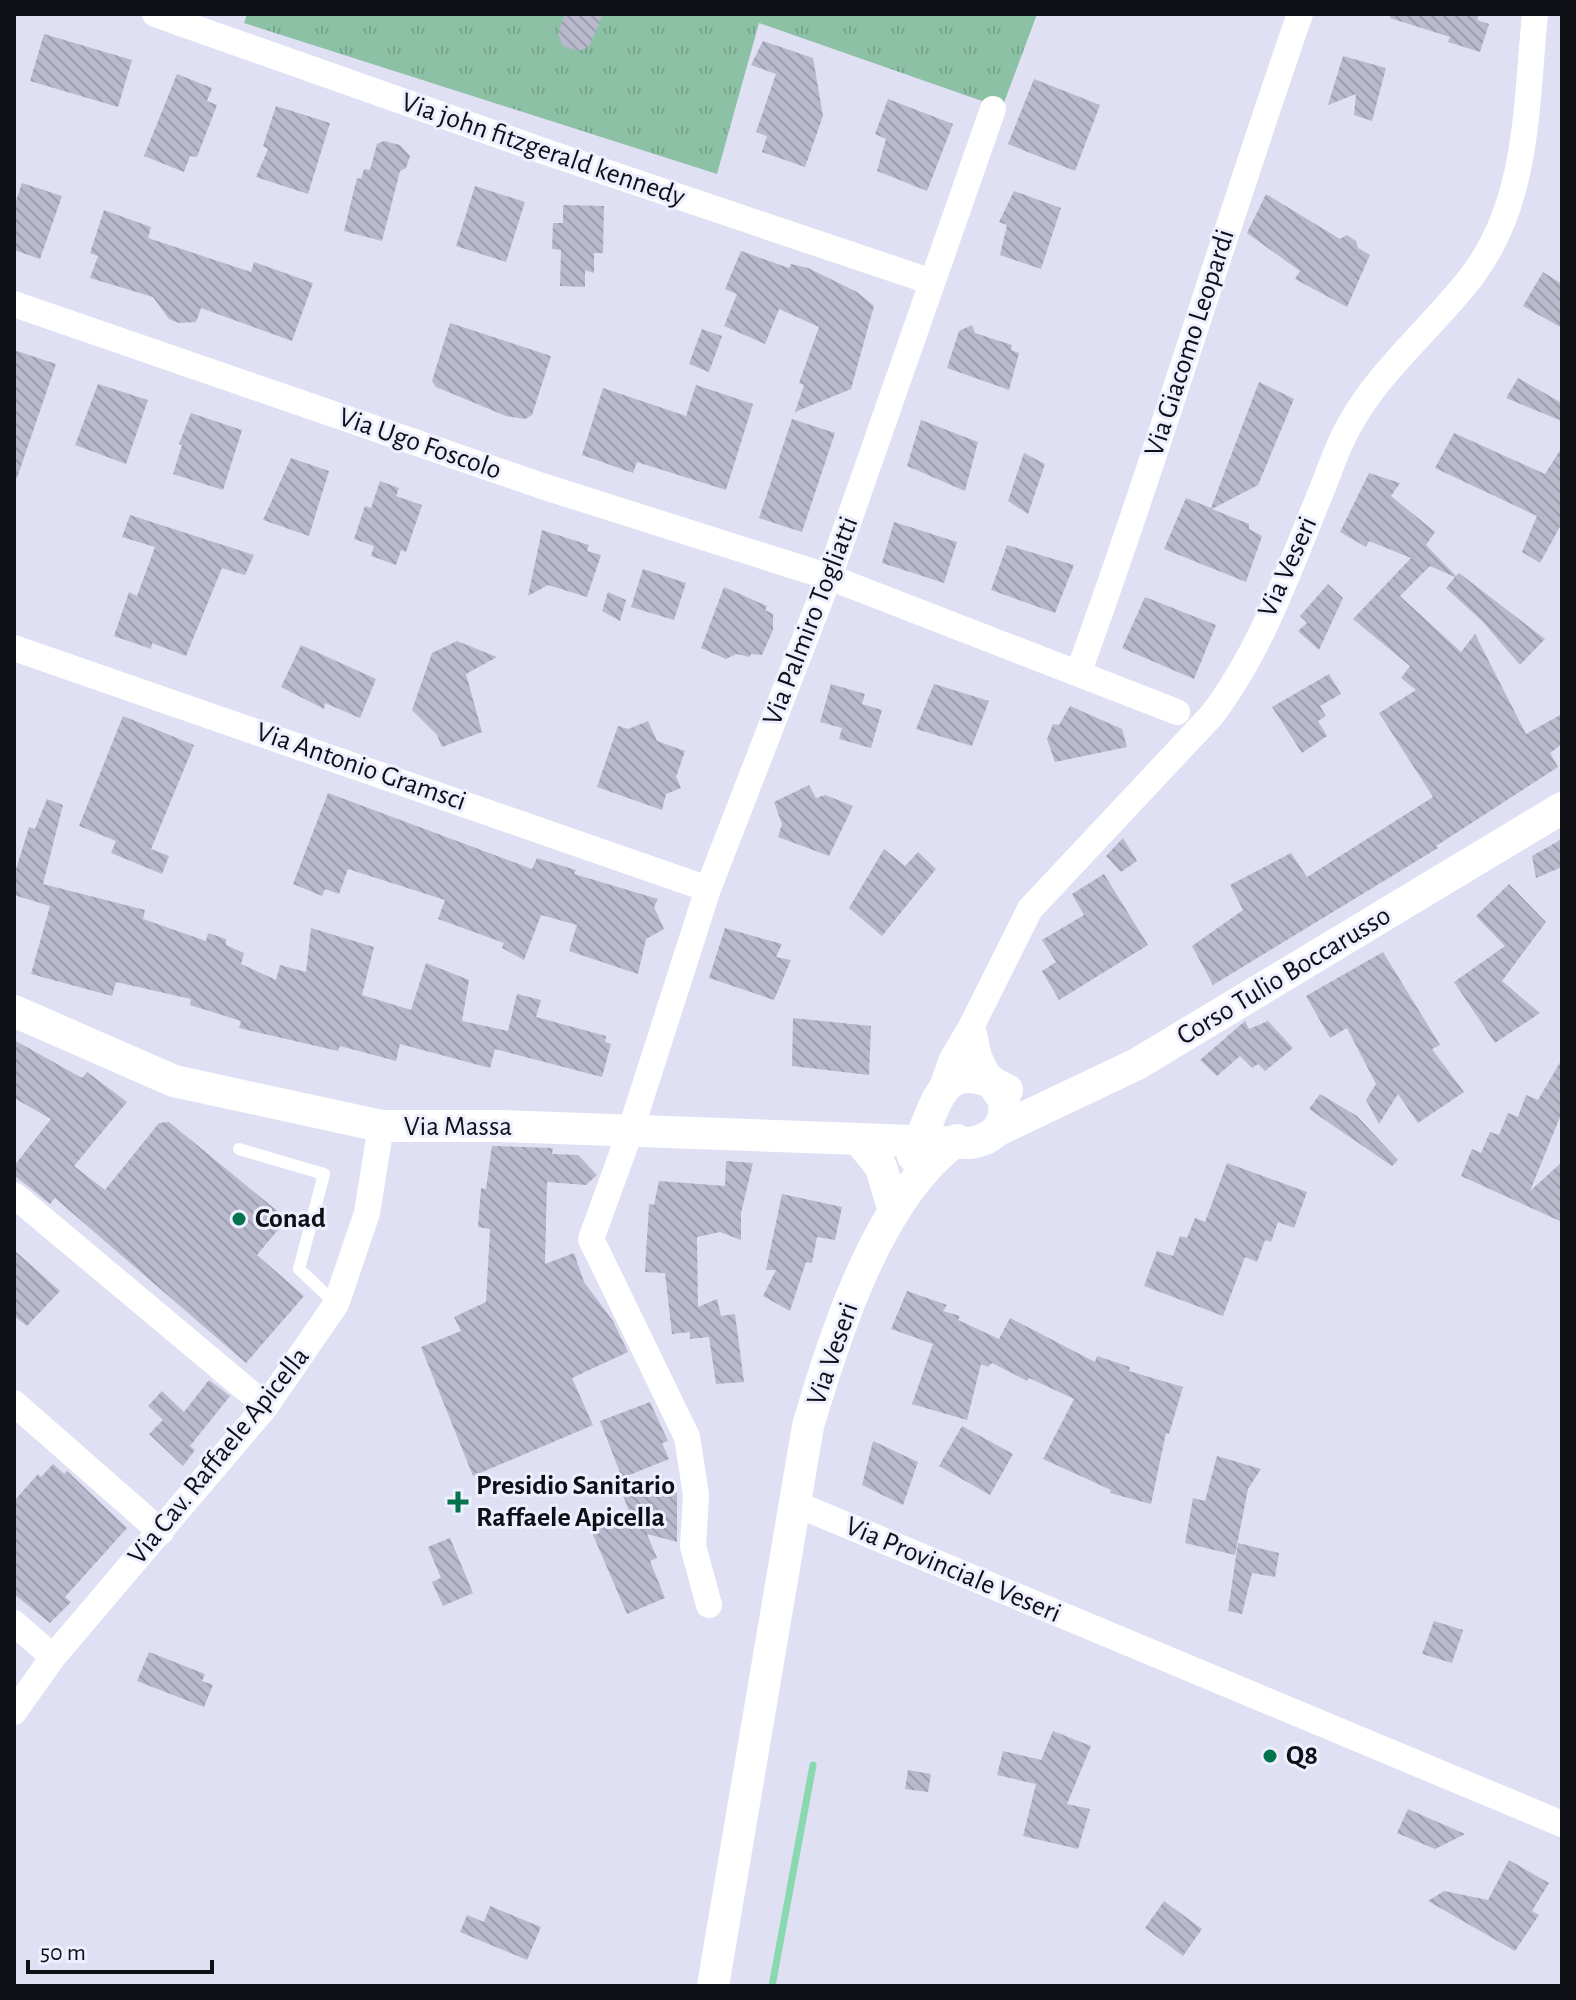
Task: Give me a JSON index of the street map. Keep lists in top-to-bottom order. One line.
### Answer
{"streets":{"street":["Via john fitzgerald kennedy","Via Giacomo Leopardi","Via Ugo Foscolo","Via Veseri","Via Palmiro Togliatti","Via Antonio Gramsci","Corso Tulio Boccarusso","Via Massa","Via Cav. Raffaele Apicella","Via Provinciale Veseri"]},"crossings":[["Via john fitzgerald kennedy","Via Palmiro Togliatti"],["Via Ugo Foscolo","Via Palmiro Togliatti"],["Via Veseri","Corso Tulio Boccarusso"],["Via Veseri","Via Massa"],["Via Veseri","Via Provinciale Veseri"],["Via Palmiro Togliatti","Via Antonio Gramsci"],["Via Palmiro Togliatti","Via Massa"],["Corso Tulio Boccarusso","Via Massa"],["Via Massa","Via Cav. Raffaele Apicella"]],"places":{"other":["Conad","Q8"],"health":["Presidio Sanitario Raffaele Apicella"]},"scale_bar":"50 m"}
